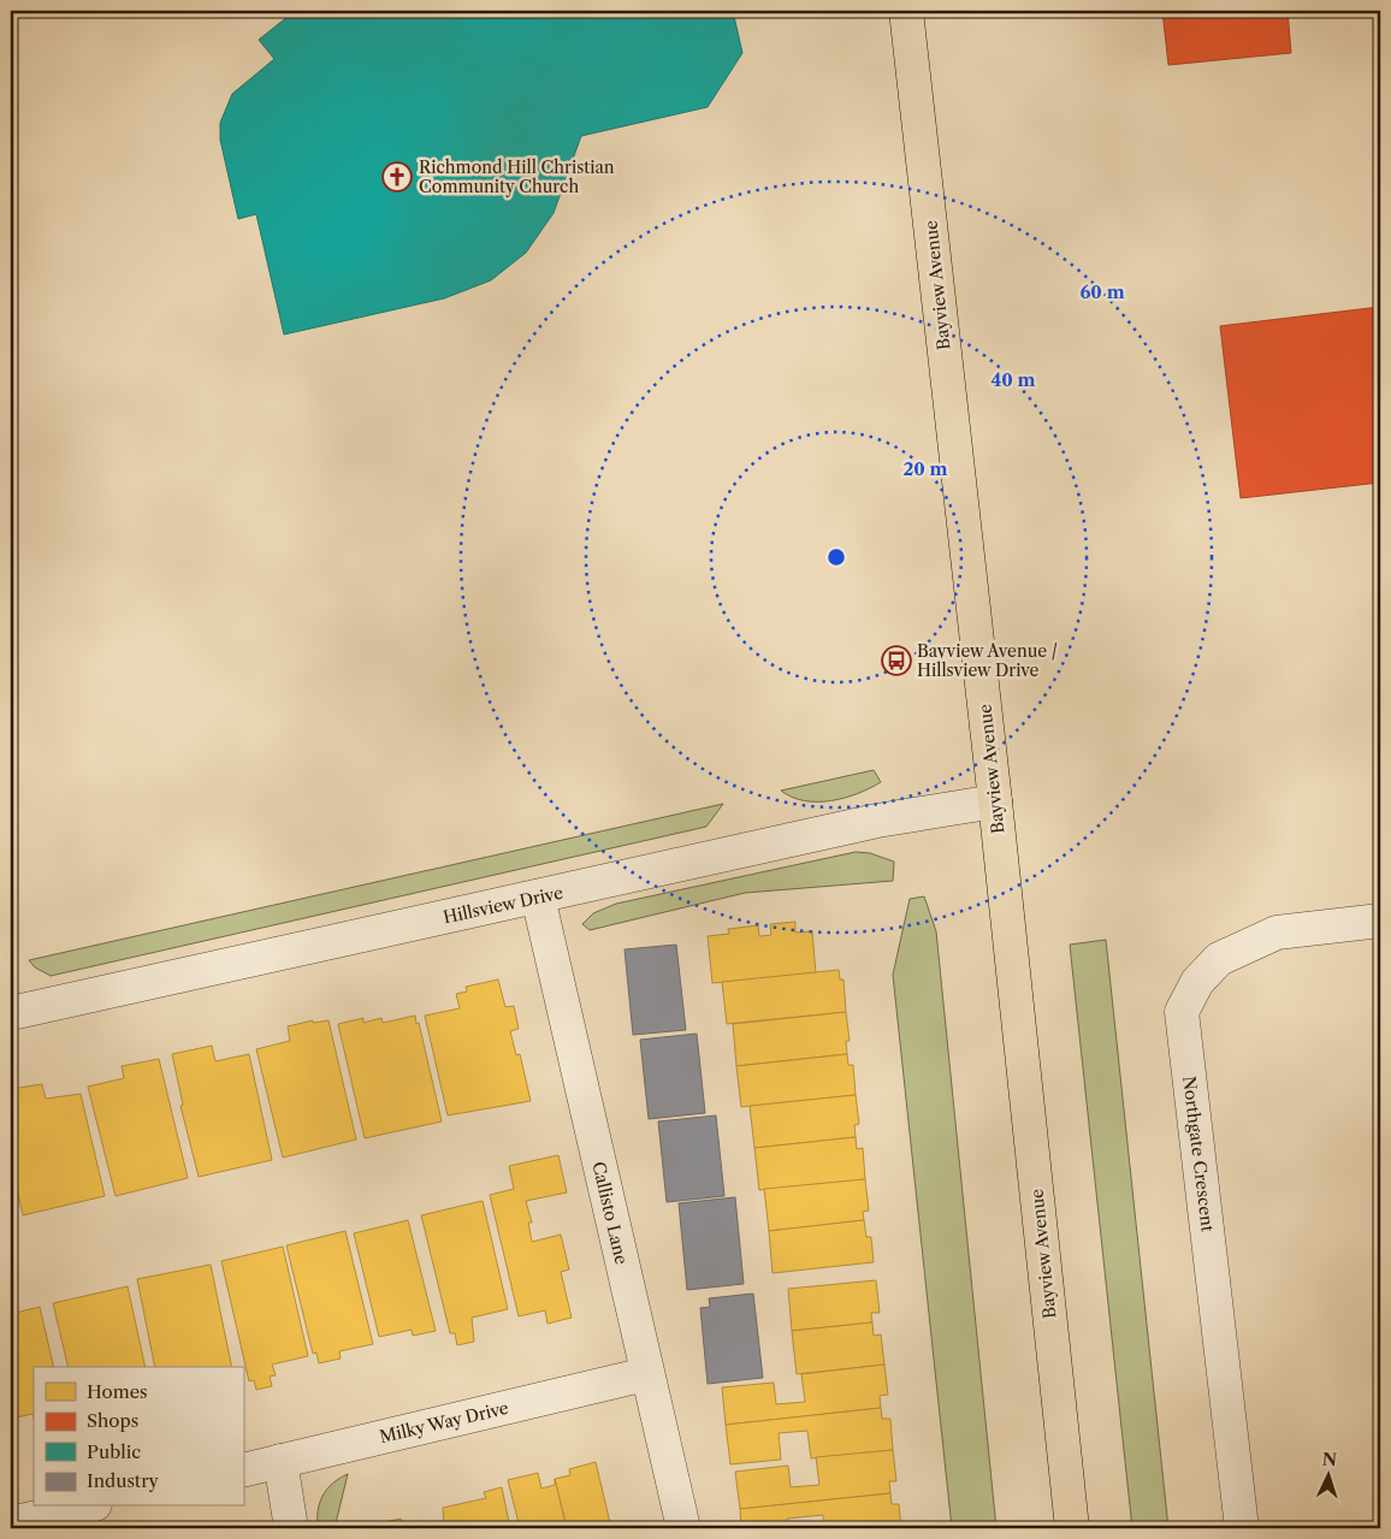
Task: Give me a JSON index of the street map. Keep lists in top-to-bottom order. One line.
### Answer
{"streets":{"main road":["Bayview Avenue"],"street":["Hillsview Drive","Northgate Crescent","Callisto Lane","Milky Way Drive"]},"crossings":[["Bayview Avenue","Hillsview Drive"],["Hillsview Drive","Callisto Lane"],["Callisto Lane","Milky Way Drive"]],"places":{"church":["Richmond Hill Christian Community Church"],"bus stop":["Bayview Avenue / Hillsview Drive"]},"legend":["Homes","Shops","Public","Industry"],"north":"top","rings":["60 m","40 m","20 m"]}
